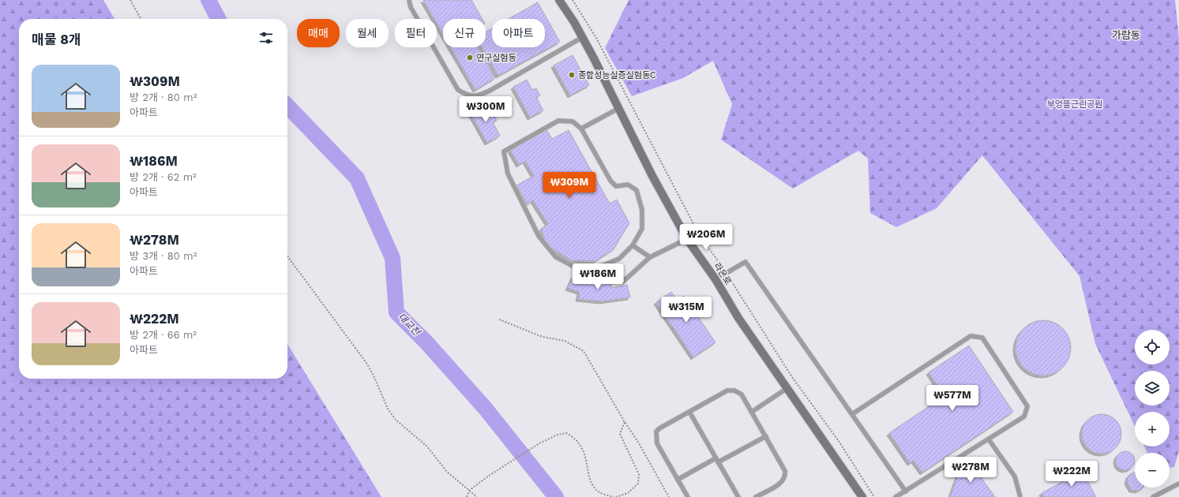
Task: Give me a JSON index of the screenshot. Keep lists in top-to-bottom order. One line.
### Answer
{"streets":{"main road":["라온로"]},"districts":["가람동"],"water":["대교천"],"parks":["부엉뜰근린공원"],"places":["연구실험동","종합성능실증실험동C"],"page":{"chip":["매매","월세","필터","신규","아파트"],"heading":"매물 8개","list":[{"name":"₩309M","note":"방 2개 · 80 m² · 아파트"},{"name":"₩186M","note":"방 2개 · 62 m² · 아파트"},{"name":"₩278M","note":"방 3개 · 80 m² · 아파트"},{"name":"₩222M","note":"방 2개 · 66 m² · 아파트"}],"price":["₩300M","₩309M","₩206M","₩186M","₩315M","₩577M","₩278M","₩222M"],"map_buttons":["+","−"]}}
